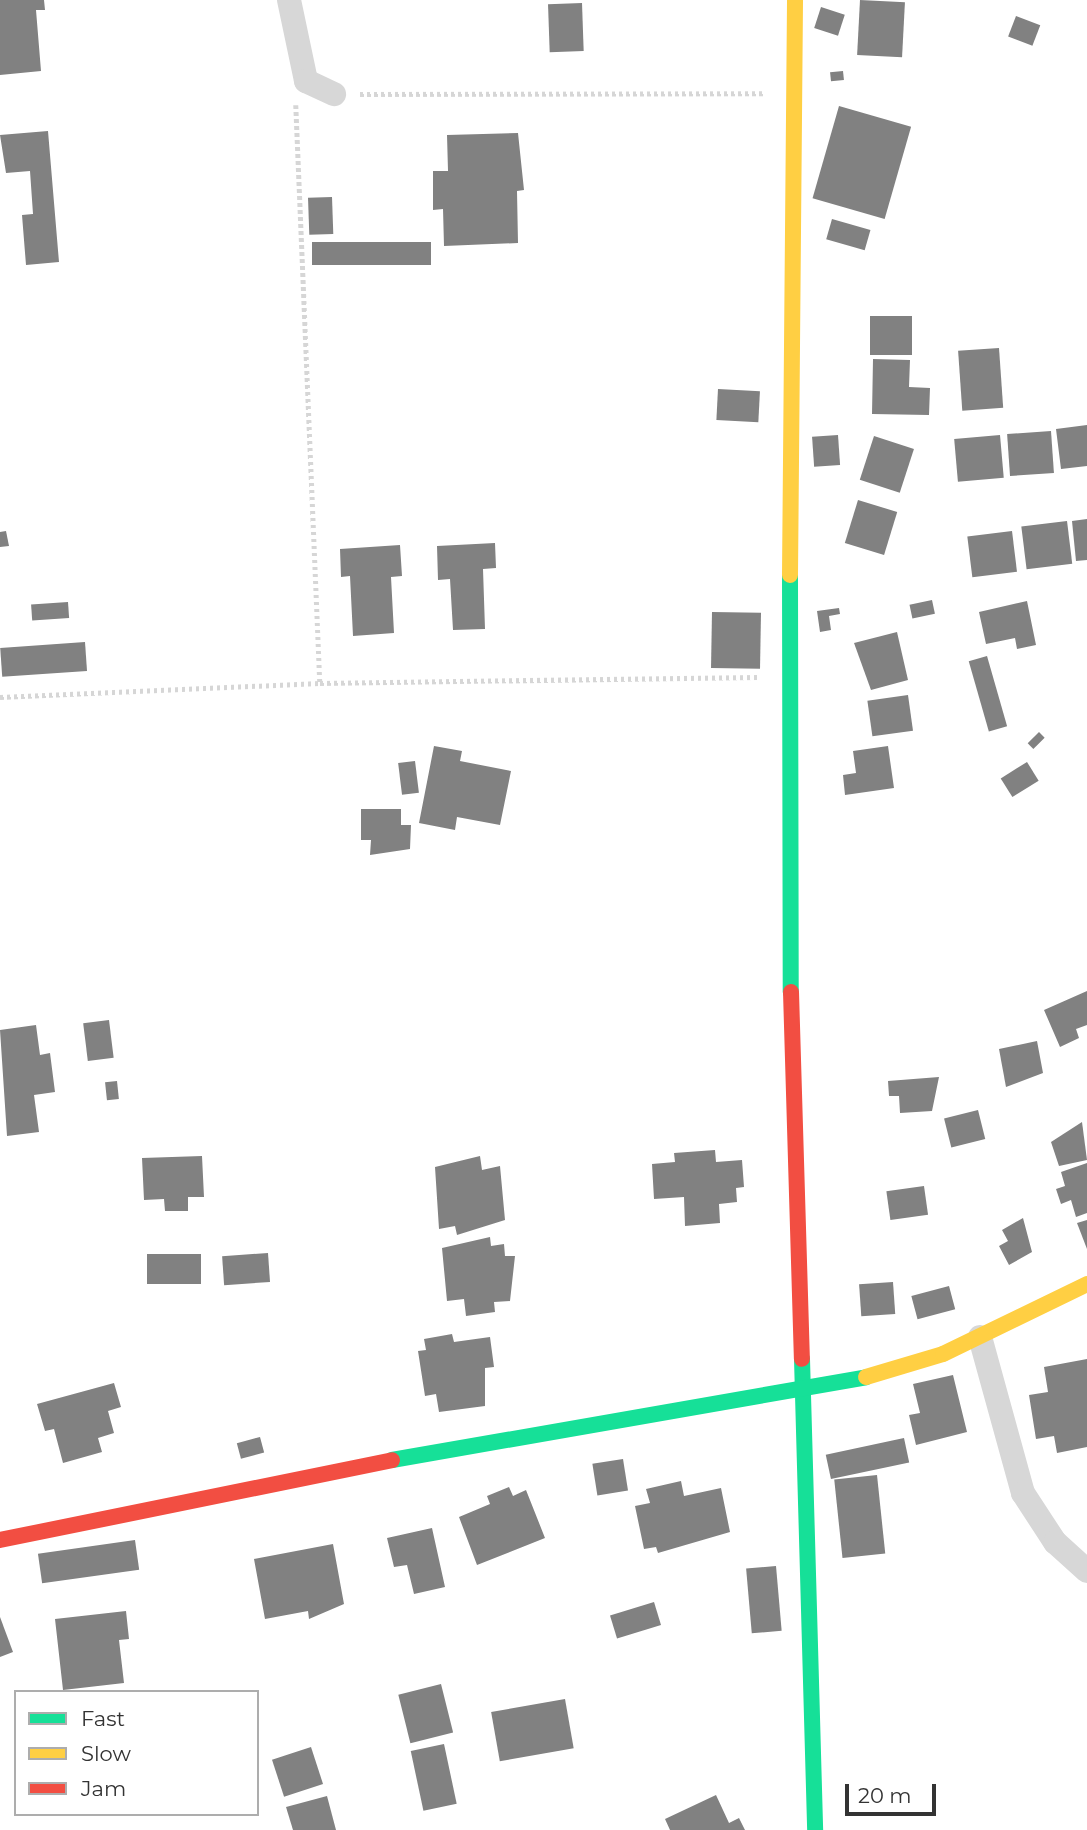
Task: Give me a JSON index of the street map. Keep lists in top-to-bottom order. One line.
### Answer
{"legend":["Fast","Slow","Jam"],"scale_bar":"20 m"}
